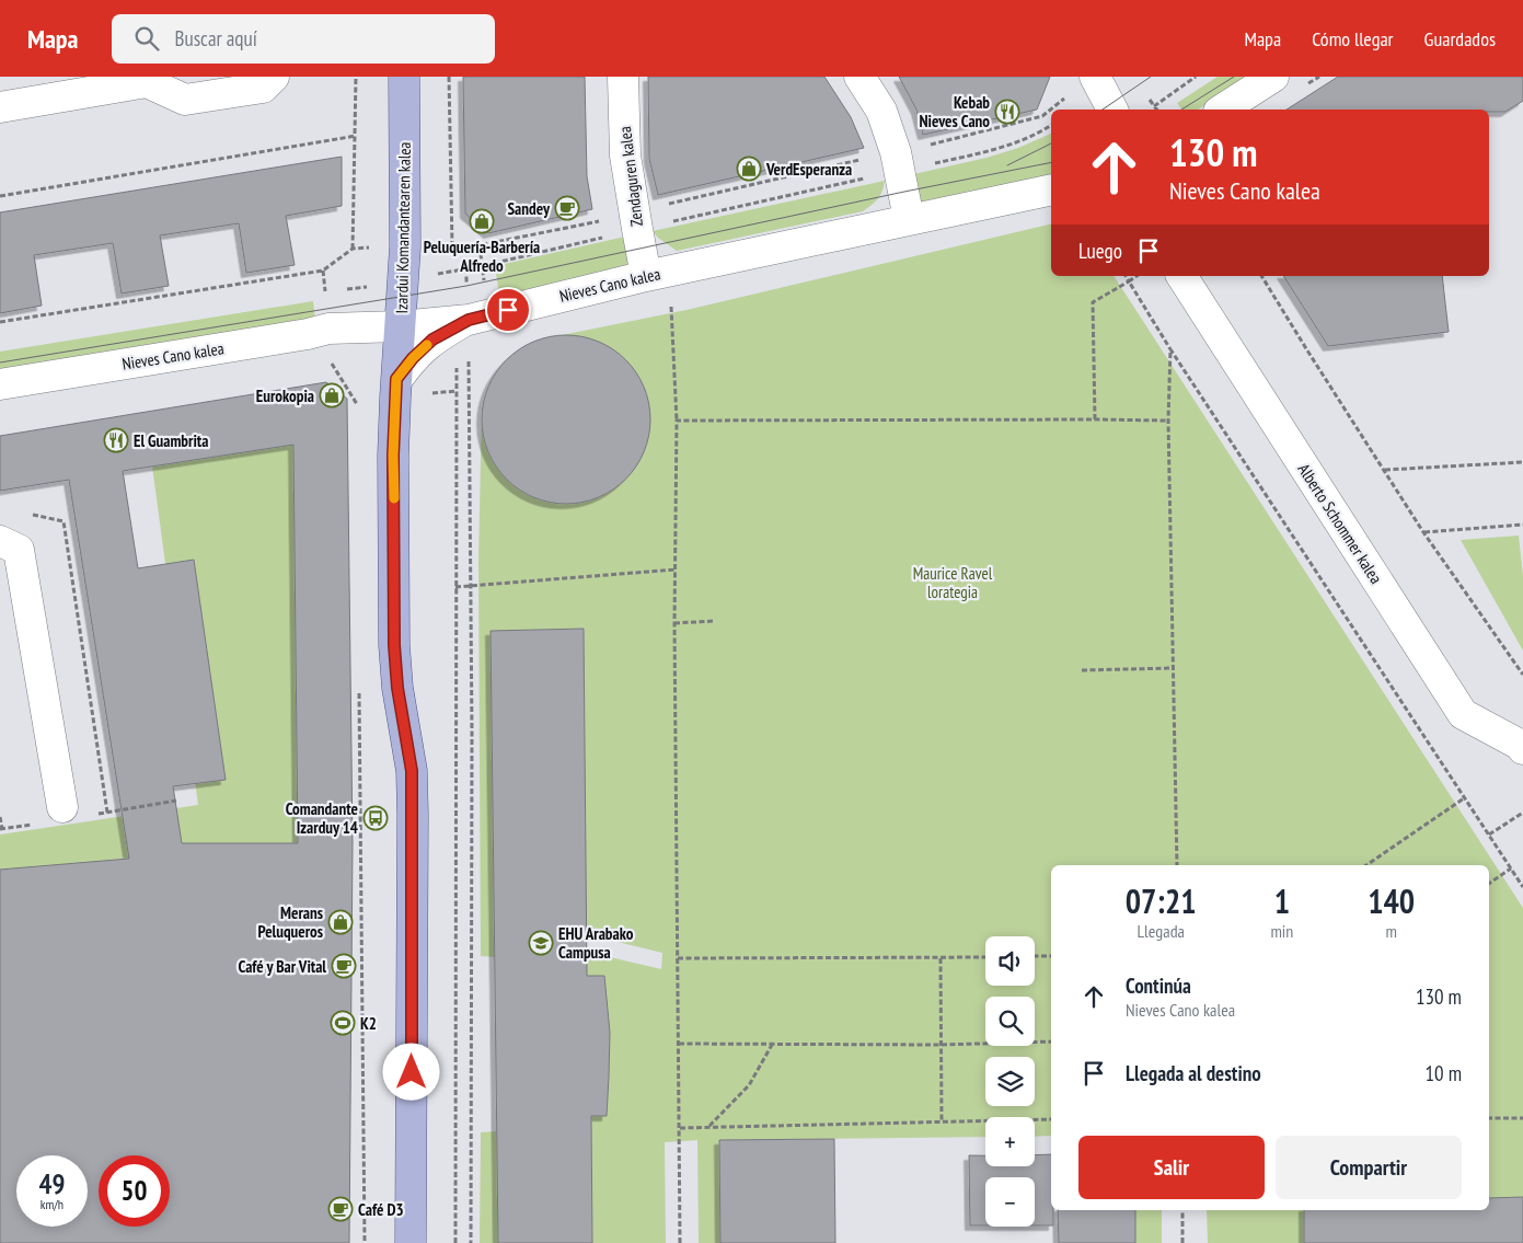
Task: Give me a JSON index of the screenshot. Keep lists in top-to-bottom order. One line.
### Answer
{"streets":{"main road":["Izardui Komandantearen kalea"],"street":["Zendaguren kalea","Nieves Cano kalea","Alberto Schommer kalea"]},"crossings":[["Zendaguren kalea","Nieves Cano kalea"],["Izardui Komandantearen kalea","Nieves Cano kalea"]],"parks":["Maurice Ravel lorategia"],"places":{"restaurant":["Kebab Nieves Cano","El Guambrita"],"shop":["VerdEsperanza","Peluquería-Barbería Alfredo","Eurokopia","Merans Peluqueros"],"cafe":["Sandey","Café y Bar Vital","Café D3"],"bus stop":["Comandante Izarduy 14"],"school or university":["EHU Arabako Campusa"],"sports":["K2"]},"page":{"header":"Mapa","search":"Buscar aquí","nav":["Mapa","Cómo llegar","Guardados"],"turn":["130 m","Nieves Cano kalea"],"then":"Luego","eta":["07:21","Llegada","1","min","140","m"],"map_buttons":["+","−"],"list":[{"name":"Continúa","note":"Nieves Cano kalea","value":"130 m"},{"name":"Llegada al destino","value":"10 m"}],"buttons":["Salir","Compartir"],"speed":"49 km/h","limit":"50"}}
